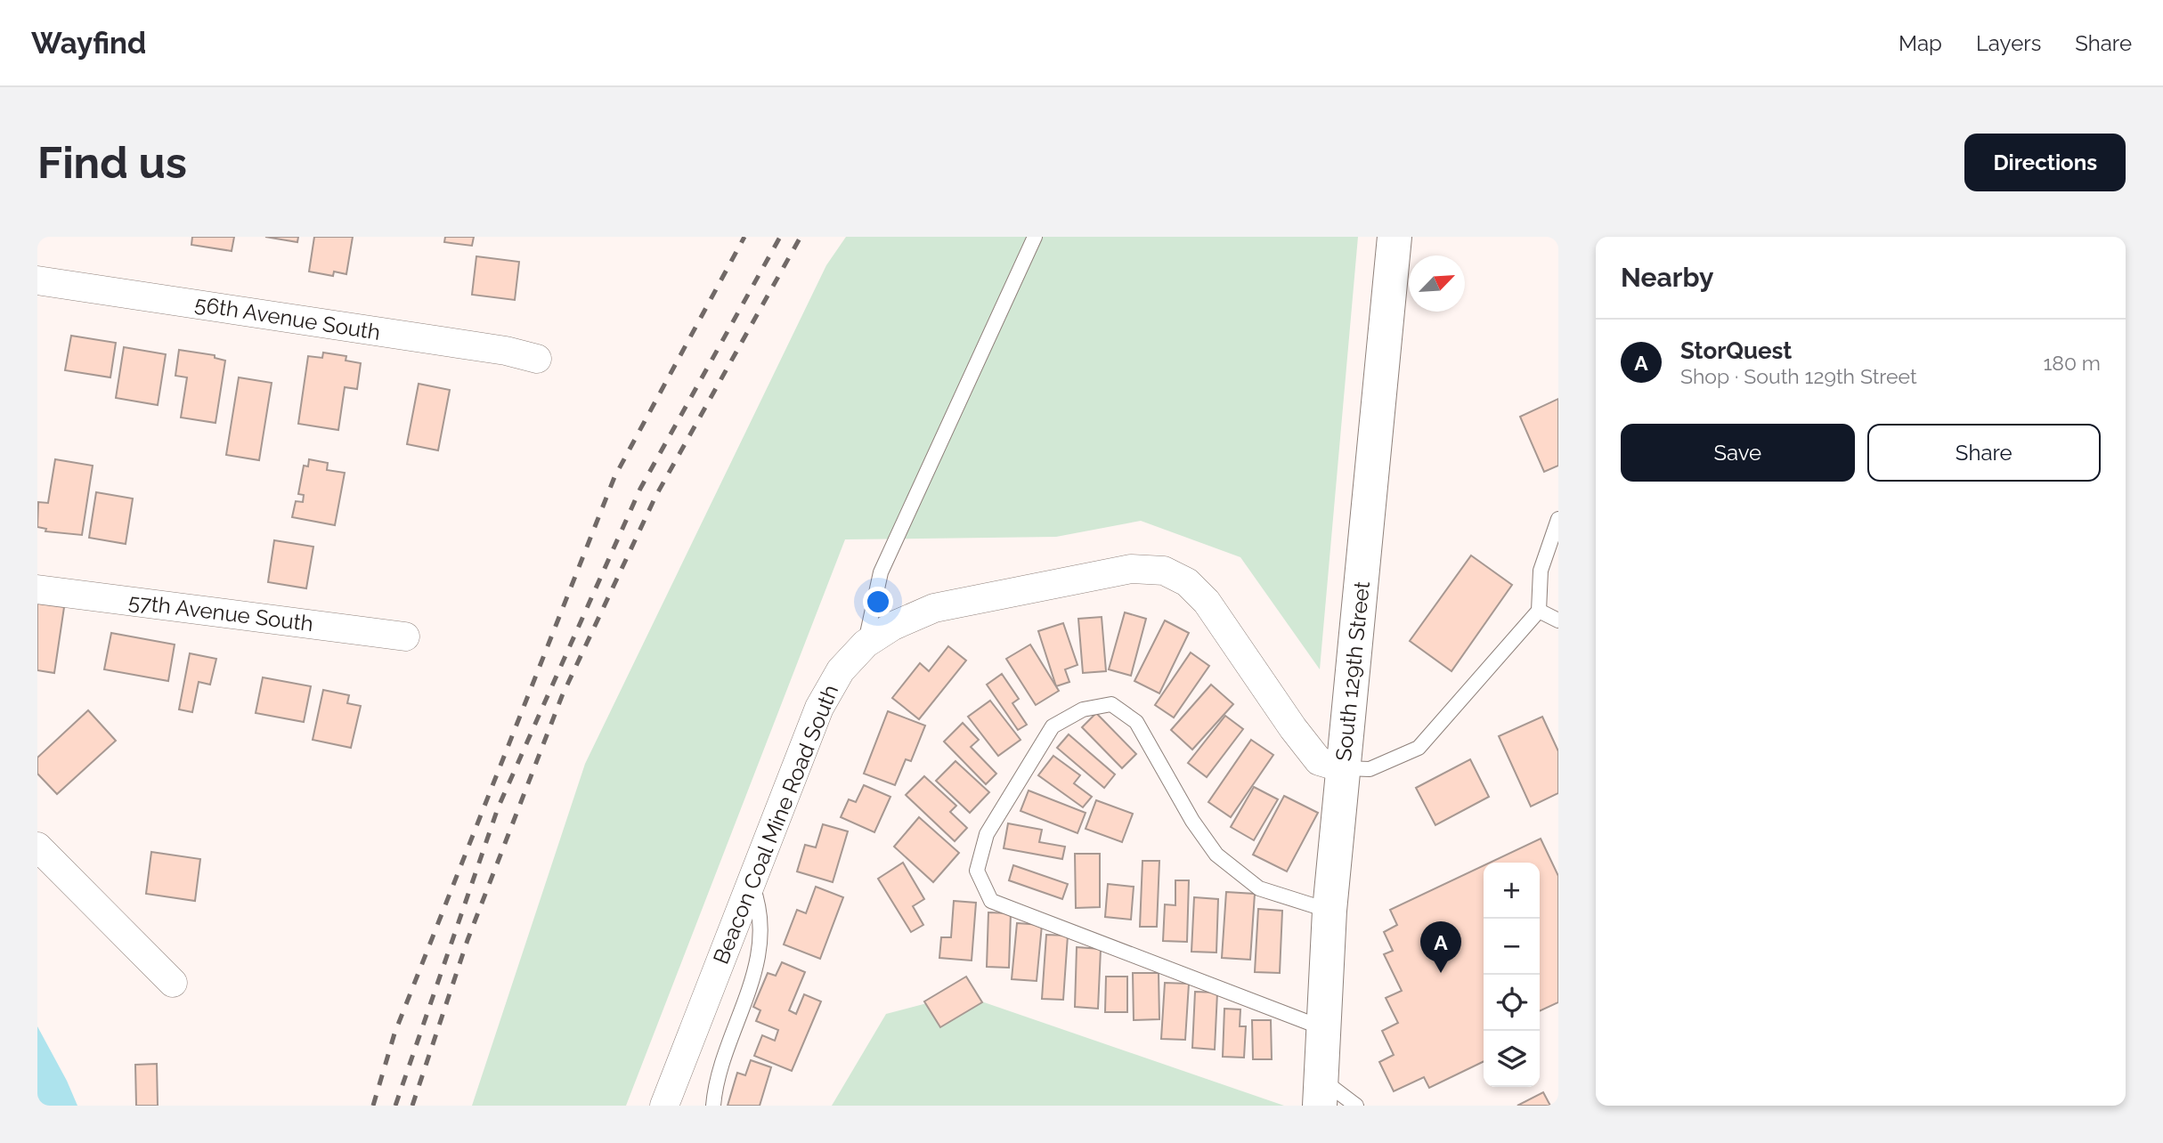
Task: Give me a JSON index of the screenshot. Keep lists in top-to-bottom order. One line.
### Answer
{"streets":{"street":["56th Avenue South","57th Avenue South","South 129th Street","Beacon Coal Mine Road South"]},"crossings":[["South 129th Street","Beacon Coal Mine Road South"]],"north":"top right","page":{"header":"Wayfind","nav":["Map","Layers","Share"],"buttons":["Directions",["Save","Share"]],"title":"Find us","heading":"Nearby","list":[{"mark":"A","name":"StorQuest","note":"Shop · South 129th Street","value":"180 m"}],"map_buttons":["+","−"],"pins":"A"}}
